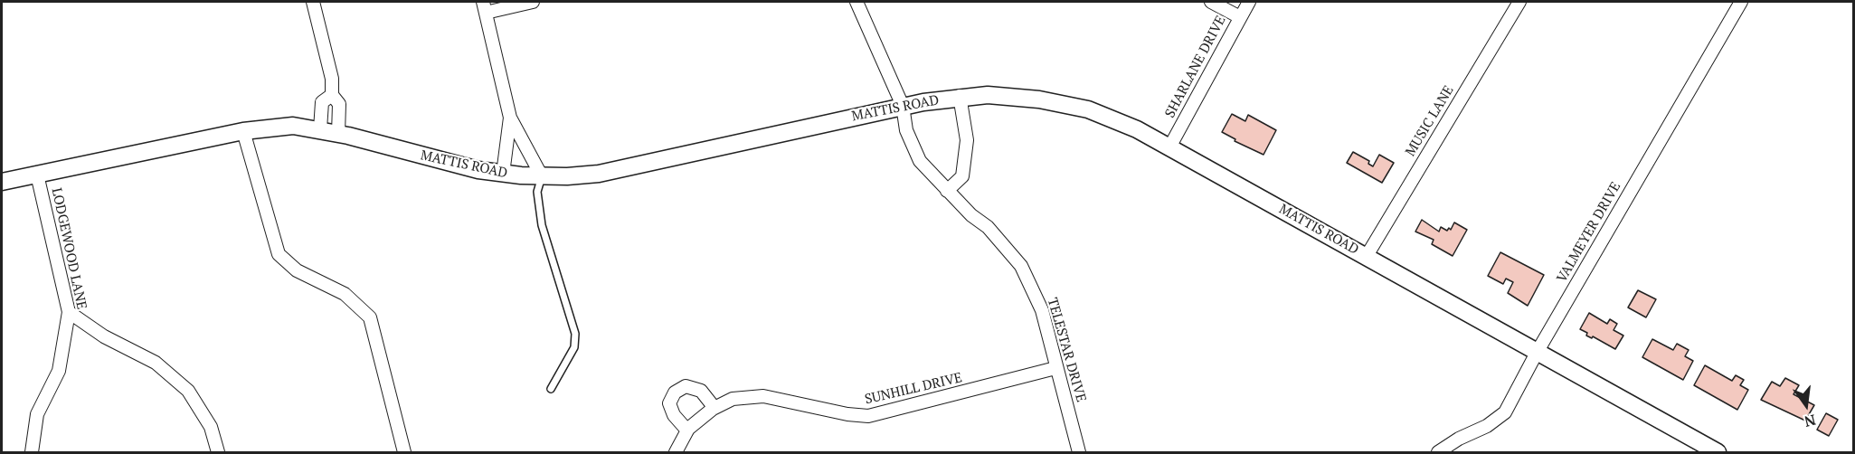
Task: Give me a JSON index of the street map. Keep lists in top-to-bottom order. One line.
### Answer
{"streets":{"main road":["MATTIS ROAD"],"street":["SHARLANE DRIVE","MUSIC LANE","VALMEYER DRIVE","LODGEWOOD LANE","TELESTAR DRIVE","SUNHILL DRIVE"]},"crossings":[["SHARLANE DRIVE","MATTIS ROAD"],["MATTIS ROAD","MUSIC LANE"],["MATTIS ROAD","VALMEYER DRIVE"],["MATTIS ROAD","LODGEWOOD LANE"],["MATTIS ROAD","TELESTAR DRIVE"],["TELESTAR DRIVE","SUNHILL DRIVE"]],"north":"bottom"}
